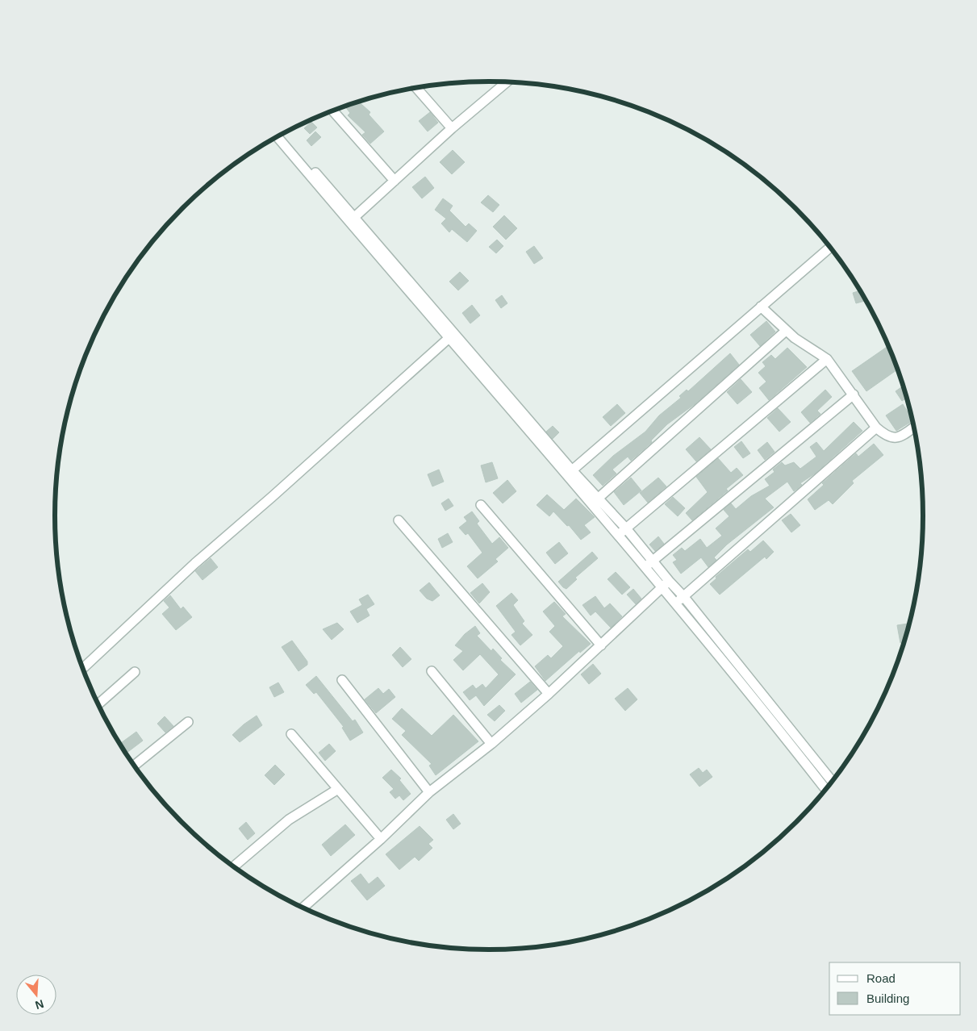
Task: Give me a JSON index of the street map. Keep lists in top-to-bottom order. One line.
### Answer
{"legend":["Road","Building"],"north":"bottom"}
